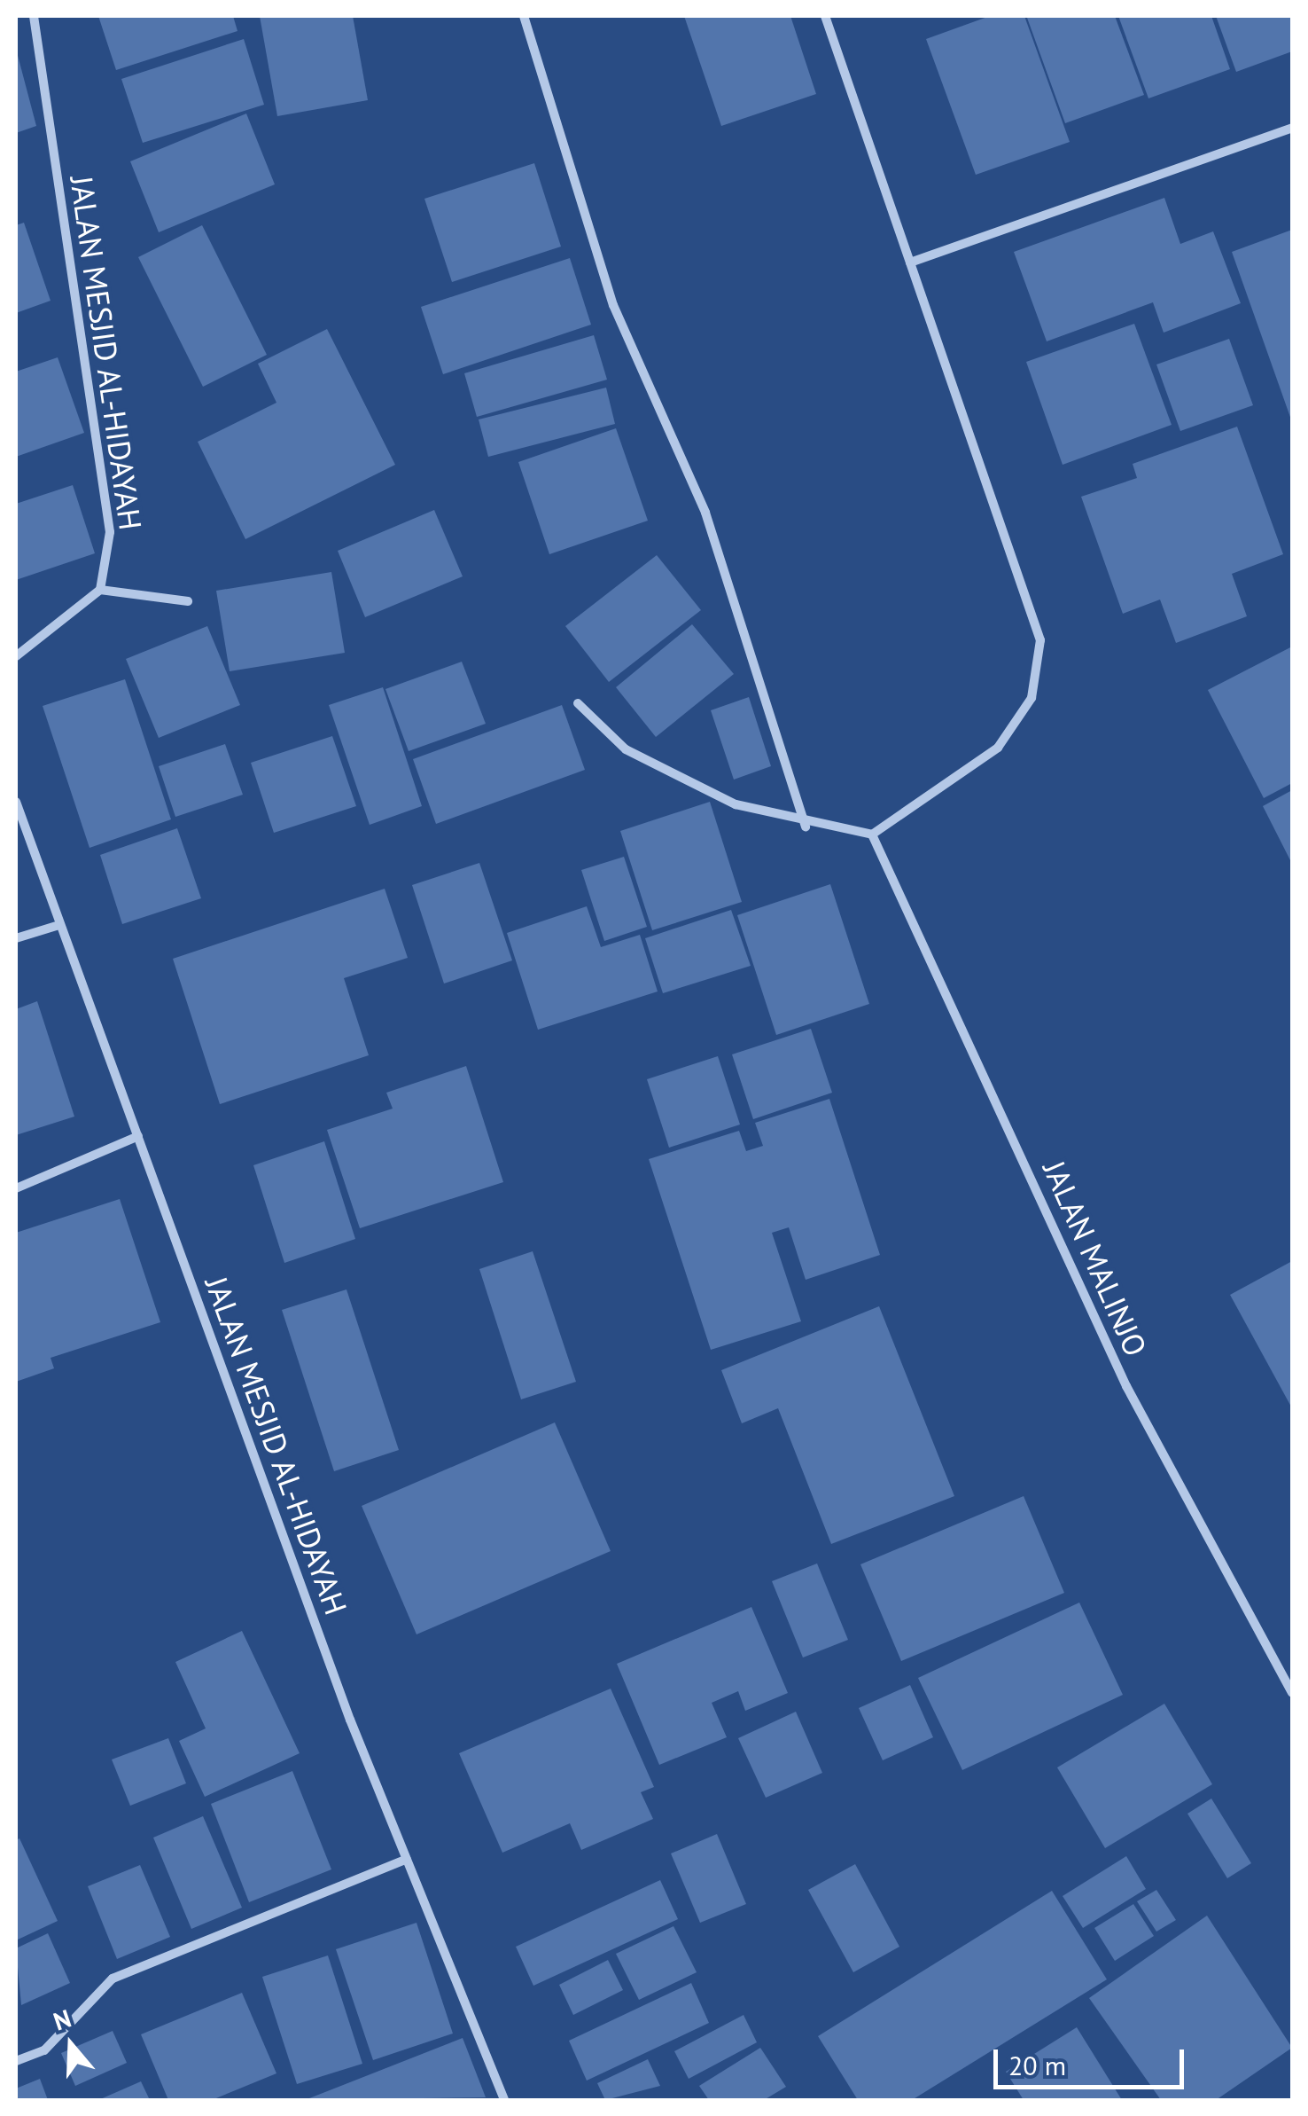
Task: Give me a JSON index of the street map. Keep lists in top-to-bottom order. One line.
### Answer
{"streets":{"street":["JALAN MESJID AL-HIDAYAH","JALAN MALINJO"]},"scale_bar":"20 m","north":"top"}
